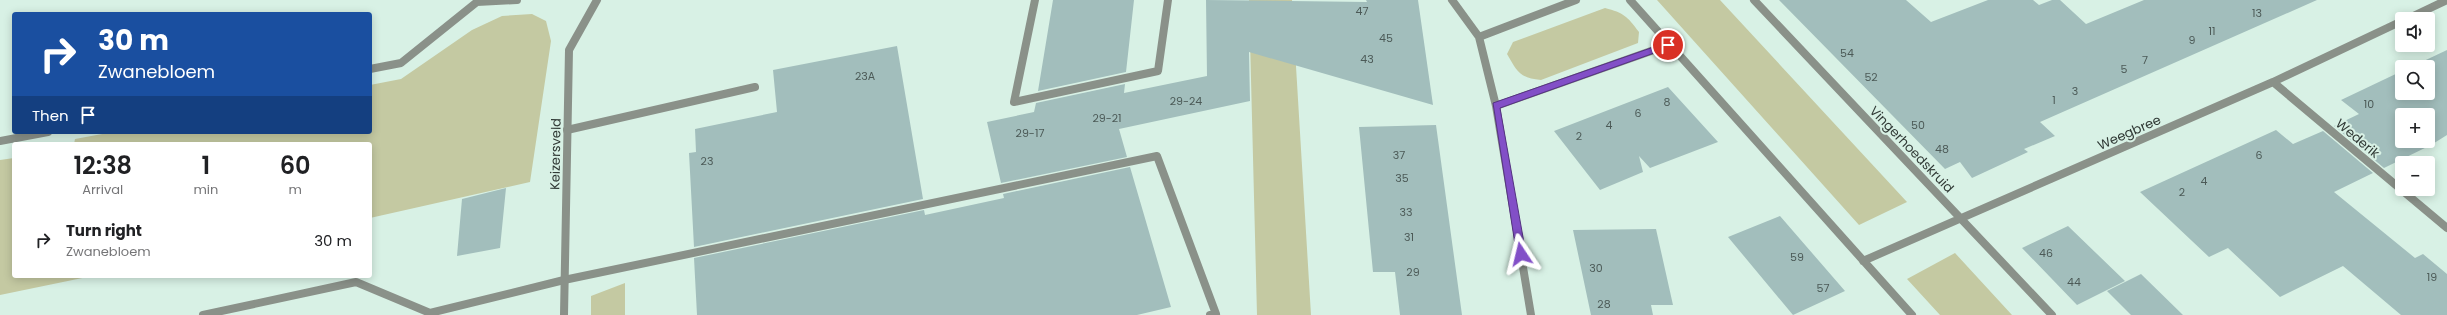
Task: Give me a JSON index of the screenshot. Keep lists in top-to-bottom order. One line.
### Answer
{"streets":{"street":["Weegbree","Wederik","Vingerhoedskruid","Keizersveld"]},"crossings":[["Weegbree","Wederik"],["Weegbree","Vingerhoedskruid"]],"house_numbers":["47","13","11","45","9","54","43","7","5","23A","52","3","1","29-24","8","10","6","29-21","4","50","29-17","2","48","37","6","23","35","4","2","33","31","46","59","30","29","19","44","57","28"],"page":{"map_buttons":["+","−"],"turn":["30 m","Zwanebloem"],"then":"Then","eta":["12:38","Arrival","1","min","60","m"],"list":[{"name":"Turn right","note":"Zwanebloem","value":"30 m"}]}}
